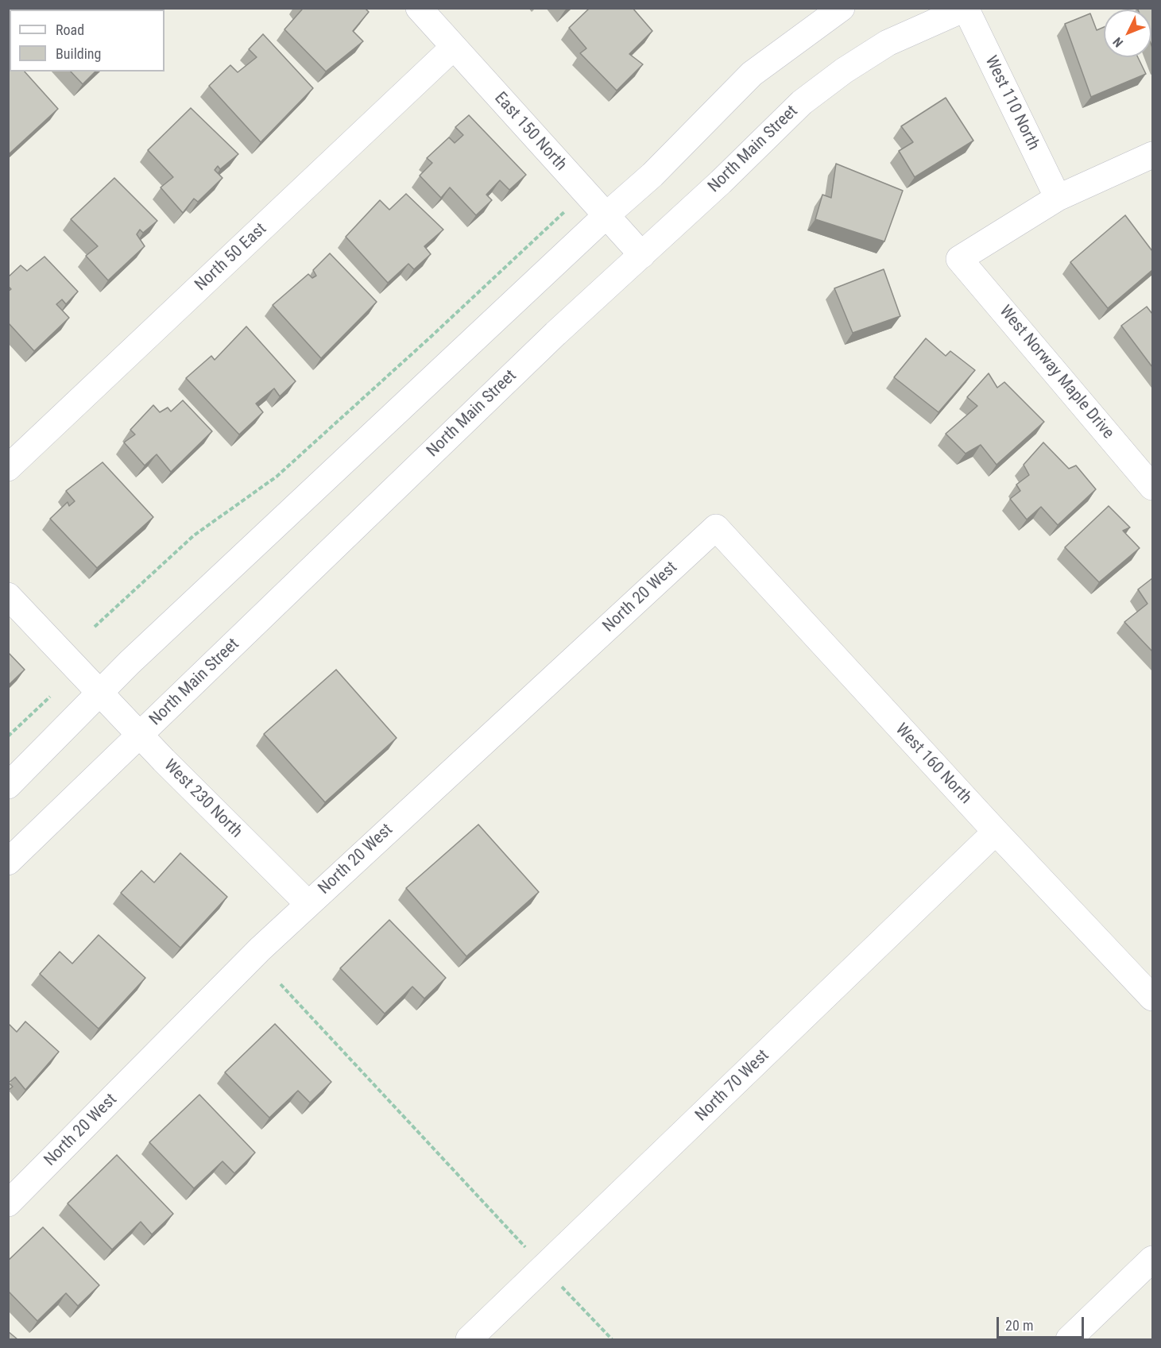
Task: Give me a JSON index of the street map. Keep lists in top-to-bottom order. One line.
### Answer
{"streets":{"street":["West 110 North","East 150 North","North Main Street","North 50 East","West Norway Maple Drive","North 20 West","West 160 North","West 230 North","North 70 West"]},"crossings":[["West 110 North","North Main Street"],["West 110 North","West Norway Maple Drive"],["East 150 North","North Main Street"],["East 150 North","North 50 East"],["North Main Street","West 230 North"],["North 20 West","West 160 North"],["North 20 West","West 230 North"],["West 160 North","North 70 West"]],"legend":["Road","Building"],"scale_bar":"20 m","north":"bottom left"}
